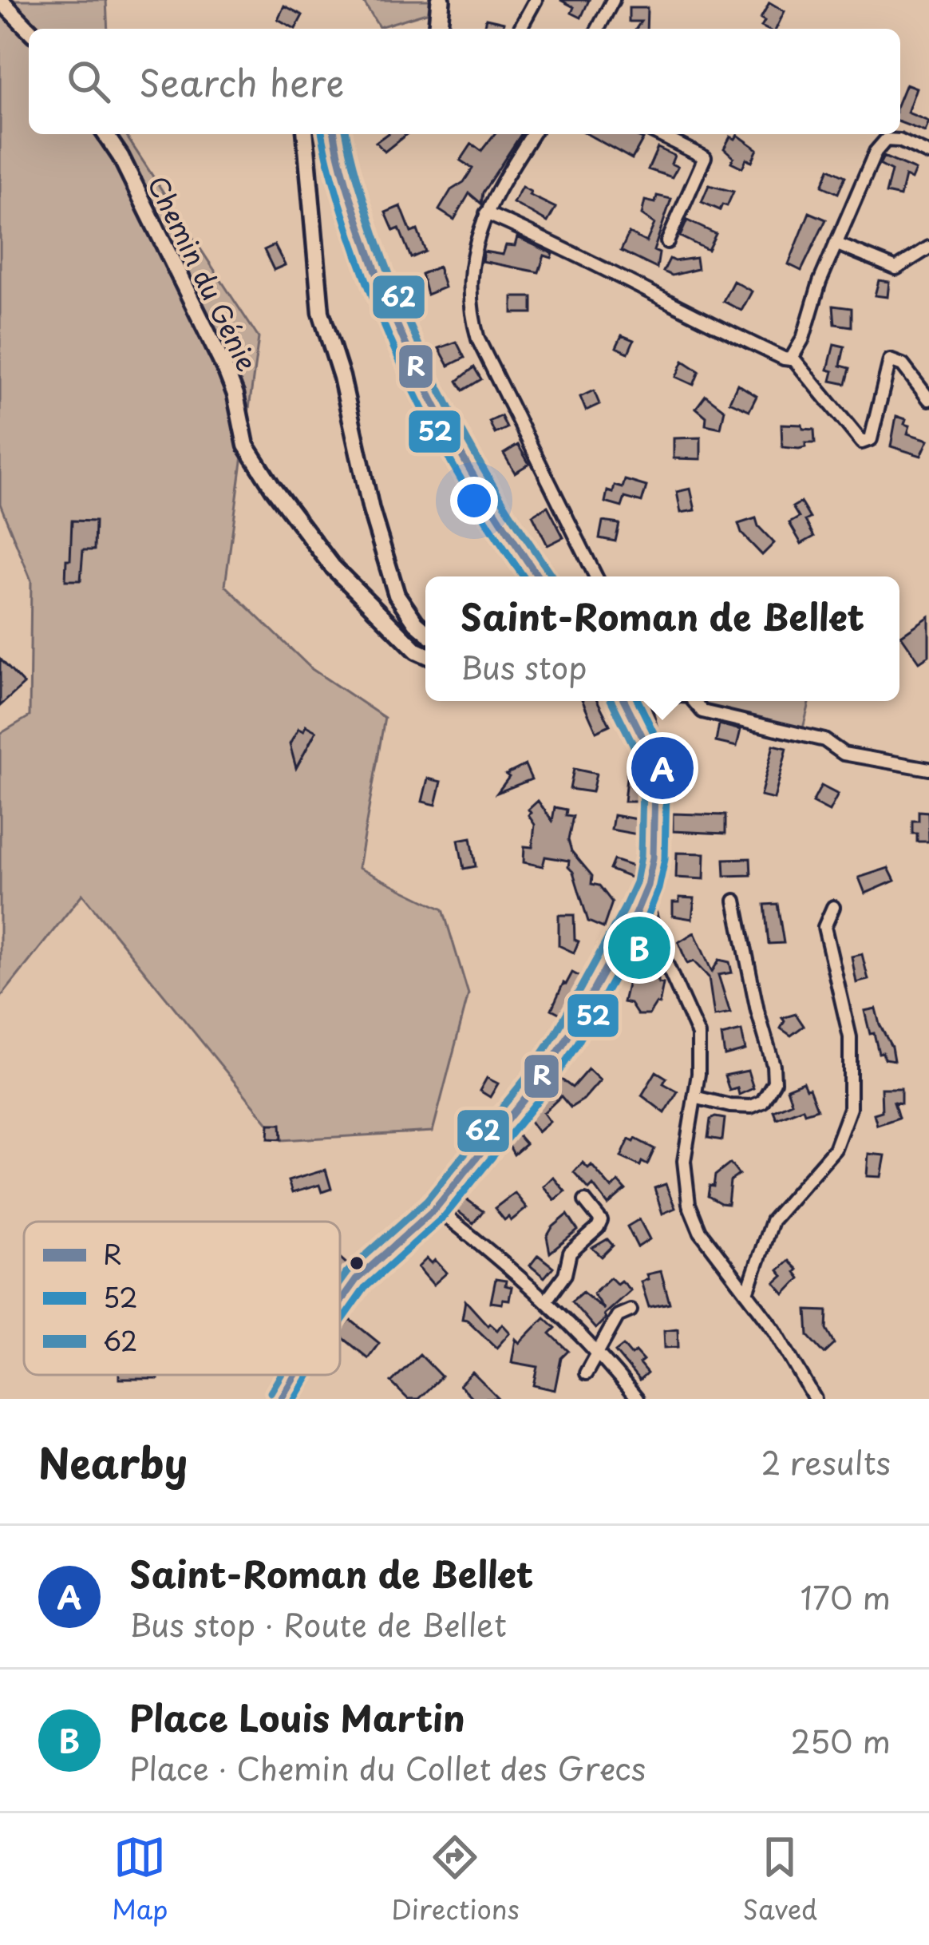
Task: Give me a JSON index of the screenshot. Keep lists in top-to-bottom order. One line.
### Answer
{"streets":{"street":["Chemin du Génie"]},"lines":["transit line R","transit line 52","transit line 62"],"legend":["R","52","62"],"page":{"search":"Search here","popup":["Saint-Roman de Bellet","Bus stop"],"pins":["A","B"],"heading":["Nearby","2 results"],"list":[{"mark":"A","name":"Saint-Roman de Bellet","note":"Bus stop · Route de Bellet","value":"170 m"},{"mark":"B","name":"Place Louis Martin","note":"Place · Chemin du Collet des Grecs","value":"250 m"}],"nav":["Map","Directions","Saved"]}}
